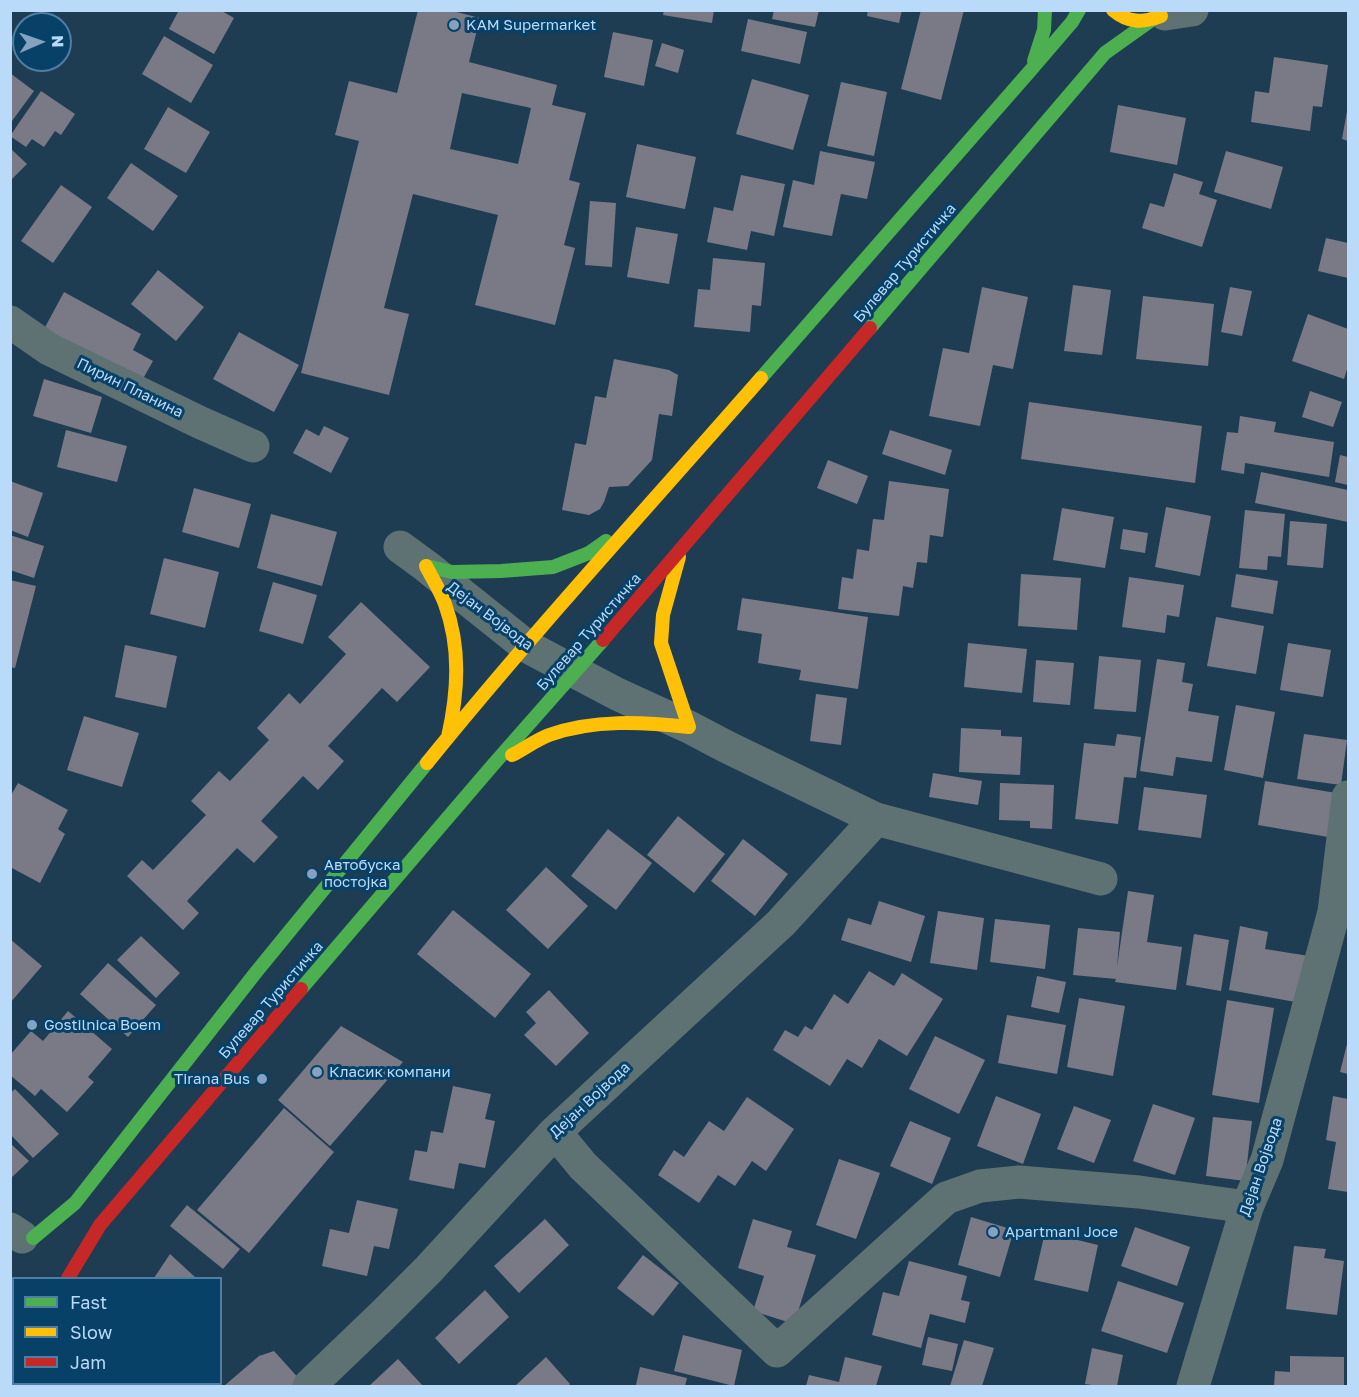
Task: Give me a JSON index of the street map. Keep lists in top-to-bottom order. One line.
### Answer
{"streets":{"main road":["Булевар Туристичка"],"street":["Пирин Планина","Дејан Војвода"]},"crossings":[["Булевар Туристичка","Дејан Војвода"]],"places":["KAM Supermarket","Автобуска постојка","Gostilnica Boem","Класик компани","Tirana Bus","Apartmani Joce"],"legend":["Fast","Slow","Jam"],"north":"right"}
